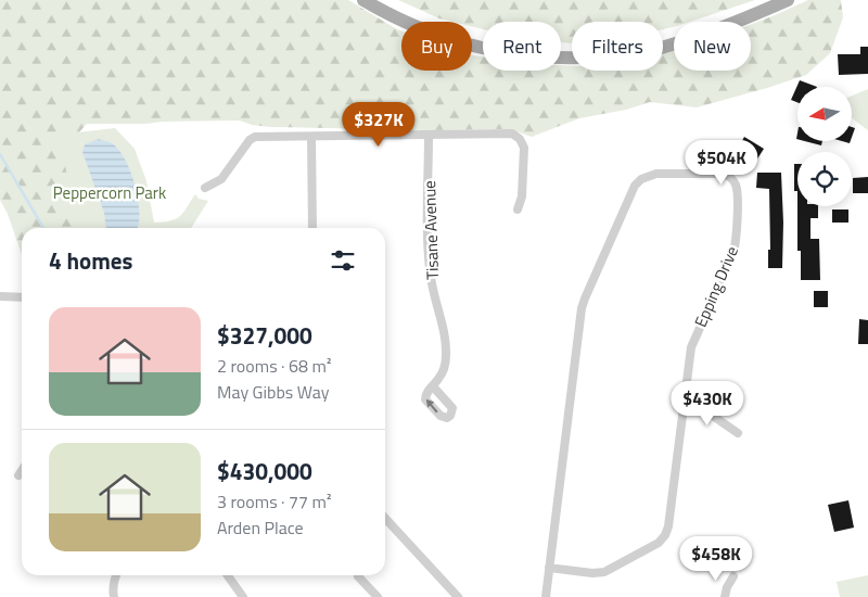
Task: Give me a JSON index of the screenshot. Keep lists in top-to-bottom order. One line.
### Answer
{"streets":{"street":["Tisane Avenue","Epping Drive"]},"parks":["Peppercorn Park"],"north":"left","page":{"chip":["Buy","Rent","Filters","New"],"price":["$327K","$504K","$430K","$458K"],"heading":"4 homes","list":[{"name":"$327,000","note":"2 rooms · 68 m² · May Gibbs Way"},{"name":"$430,000","note":"3 rooms · 77 m² · Arden Place"}]}}
